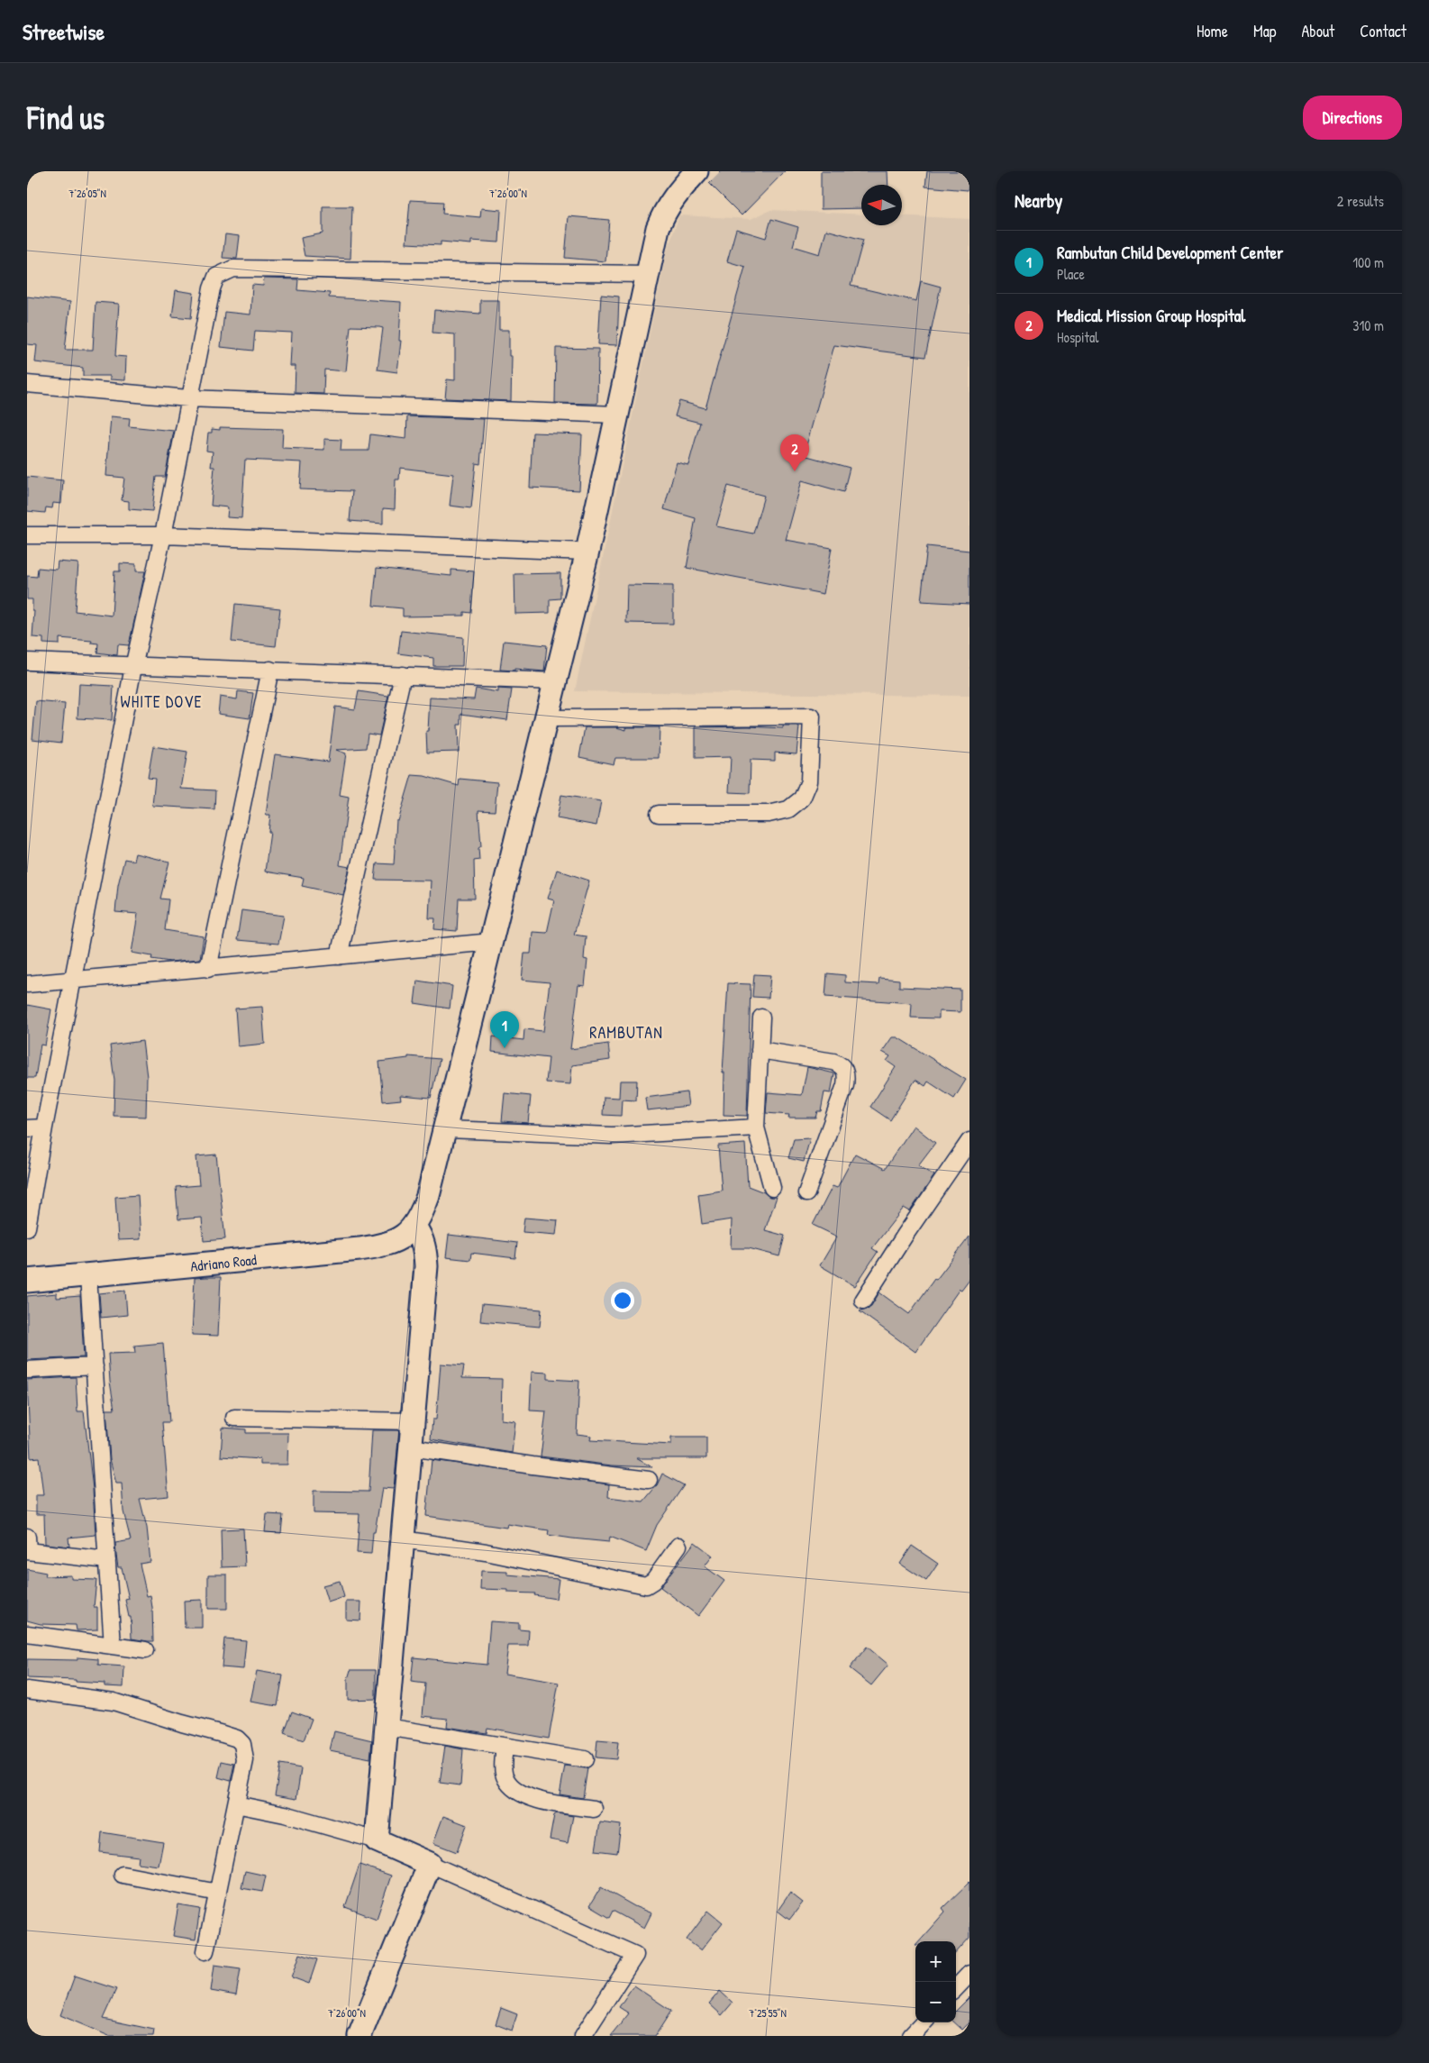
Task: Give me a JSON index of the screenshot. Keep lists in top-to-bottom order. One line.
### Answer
{"streets":{"street":["Adriano Road"]},"districts":["WHITE DOVE","RAMBUTAN"],"north":"left","page":{"header":"Streetwise","nav":["Home","Map","About","Contact"],"buttons":"Directions","title":"Find us","heading":["Nearby","2 results"],"list":[{"mark":"1","name":"Rambutan Child Development Center","note":"Place","value":"100 m"},{"mark":"2","name":"Medical Mission Group Hospital","note":"Hospital","value":"310 m"}],"pins":["2","1"],"map_buttons":["+","−"]},"coordinates":["7°26'05\"N","7°26'00\"N","7°25'55\"N"]}
